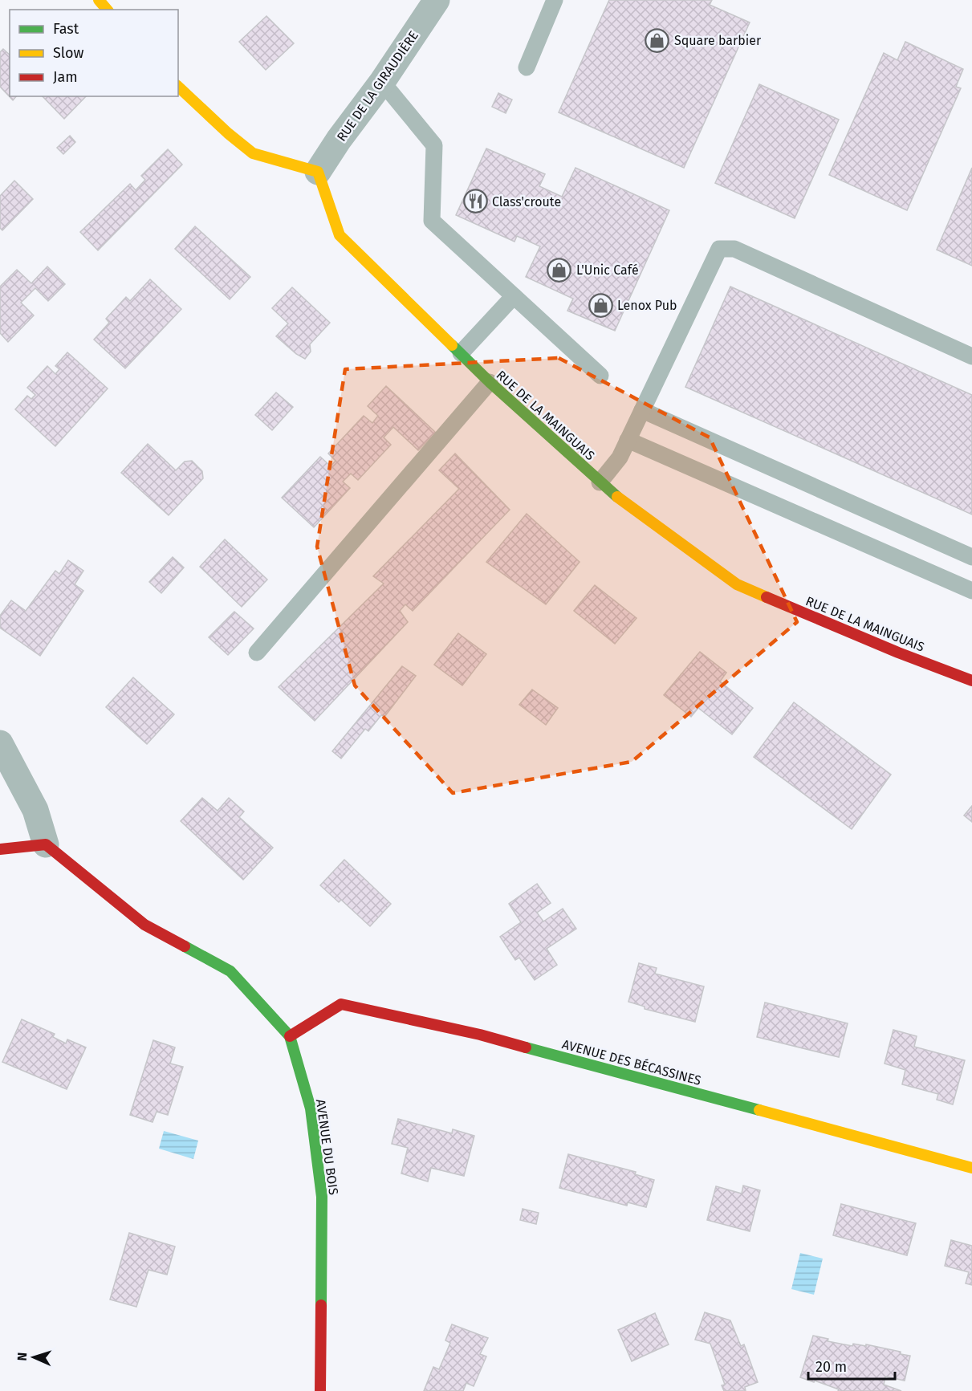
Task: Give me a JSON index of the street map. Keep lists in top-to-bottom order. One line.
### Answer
{"streets":{"street":["RUE DE LA GIRAUDIÈRE","RUE DE LA MAINGUAIS","AVENUE DES BÉCASSINES","AVENUE DU BOIS"]},"crossings":[["RUE DE LA GIRAUDIÈRE","RUE DE LA MAINGUAIS"],["AVENUE DES BÉCASSINES","AVENUE DU BOIS"]],"places":{"shop":["Square barbier","L'Unic Café","Lenox Pub"],"restaurant":["Class'croute"]},"legend":["Fast","Slow","Jam"],"scale_bar":"20 m","north":"left"}
